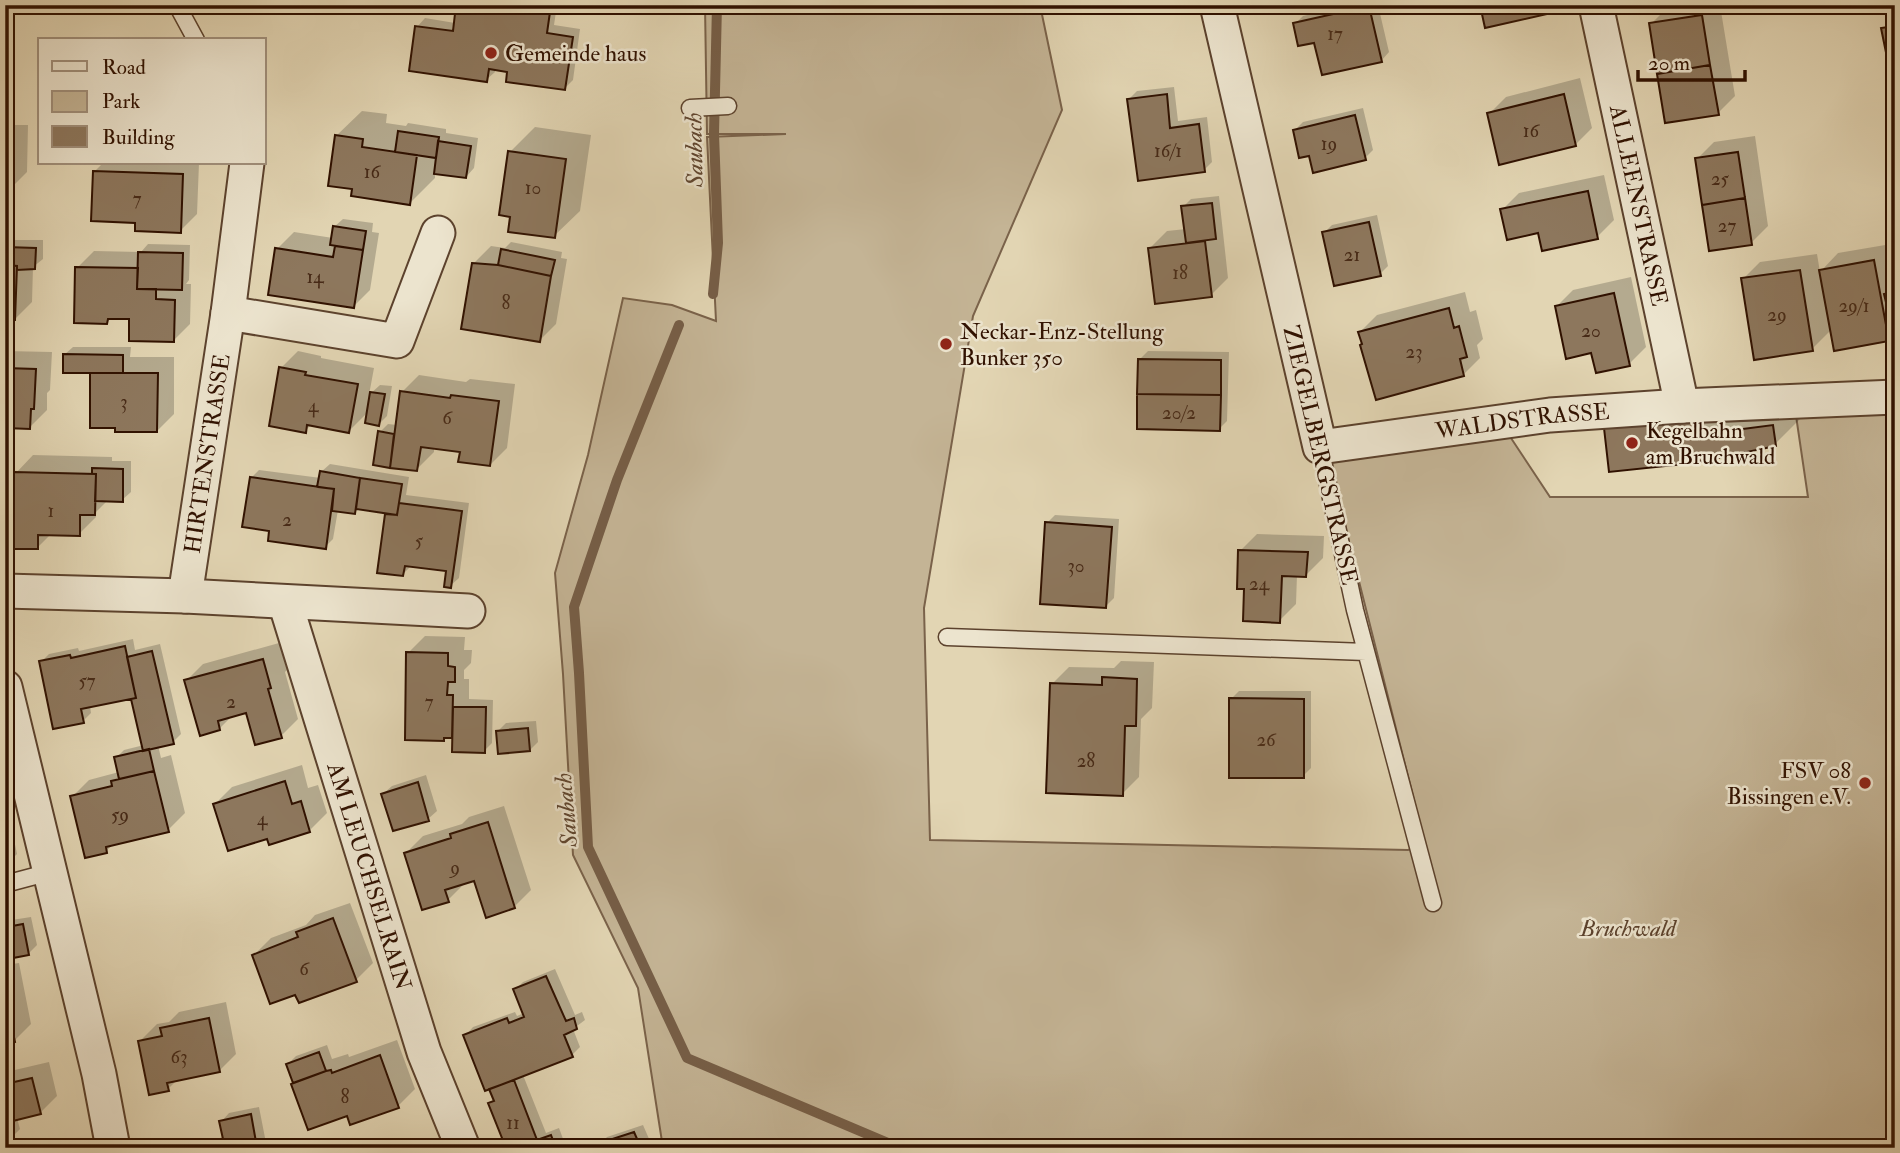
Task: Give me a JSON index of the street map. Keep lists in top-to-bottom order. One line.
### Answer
{"streets":{"street":["ALLEENSTRASSE","WALDSTRASSE","HIRTENSTRASSE","ZIEGELBERGSTRASSE","AM LEUCHSELRAIN"]},"crossings":[["ALLEENSTRASSE","WALDSTRASSE"],["WALDSTRASSE","ZIEGELBERGSTRASSE"]],"water":["Saubach"],"parks":["Bruchwald"],"places":["Gemeinde haus","Neckar-Enz-Stellung Bunker 350","Kegelbahn am Bruchwald","FSV 08 Bissingen e.V."],"house_numbers":["17","16","19","16/1","16","25","10","7","27","21","18","14","8","29/1","29","20","23","3","4","20/2","6","1","2","5","30","24","57","2","7","26","28","59","4","9","6","63","8","11"],"legend":["Road","Park","Building"],"scale_bar":"20 m"}
